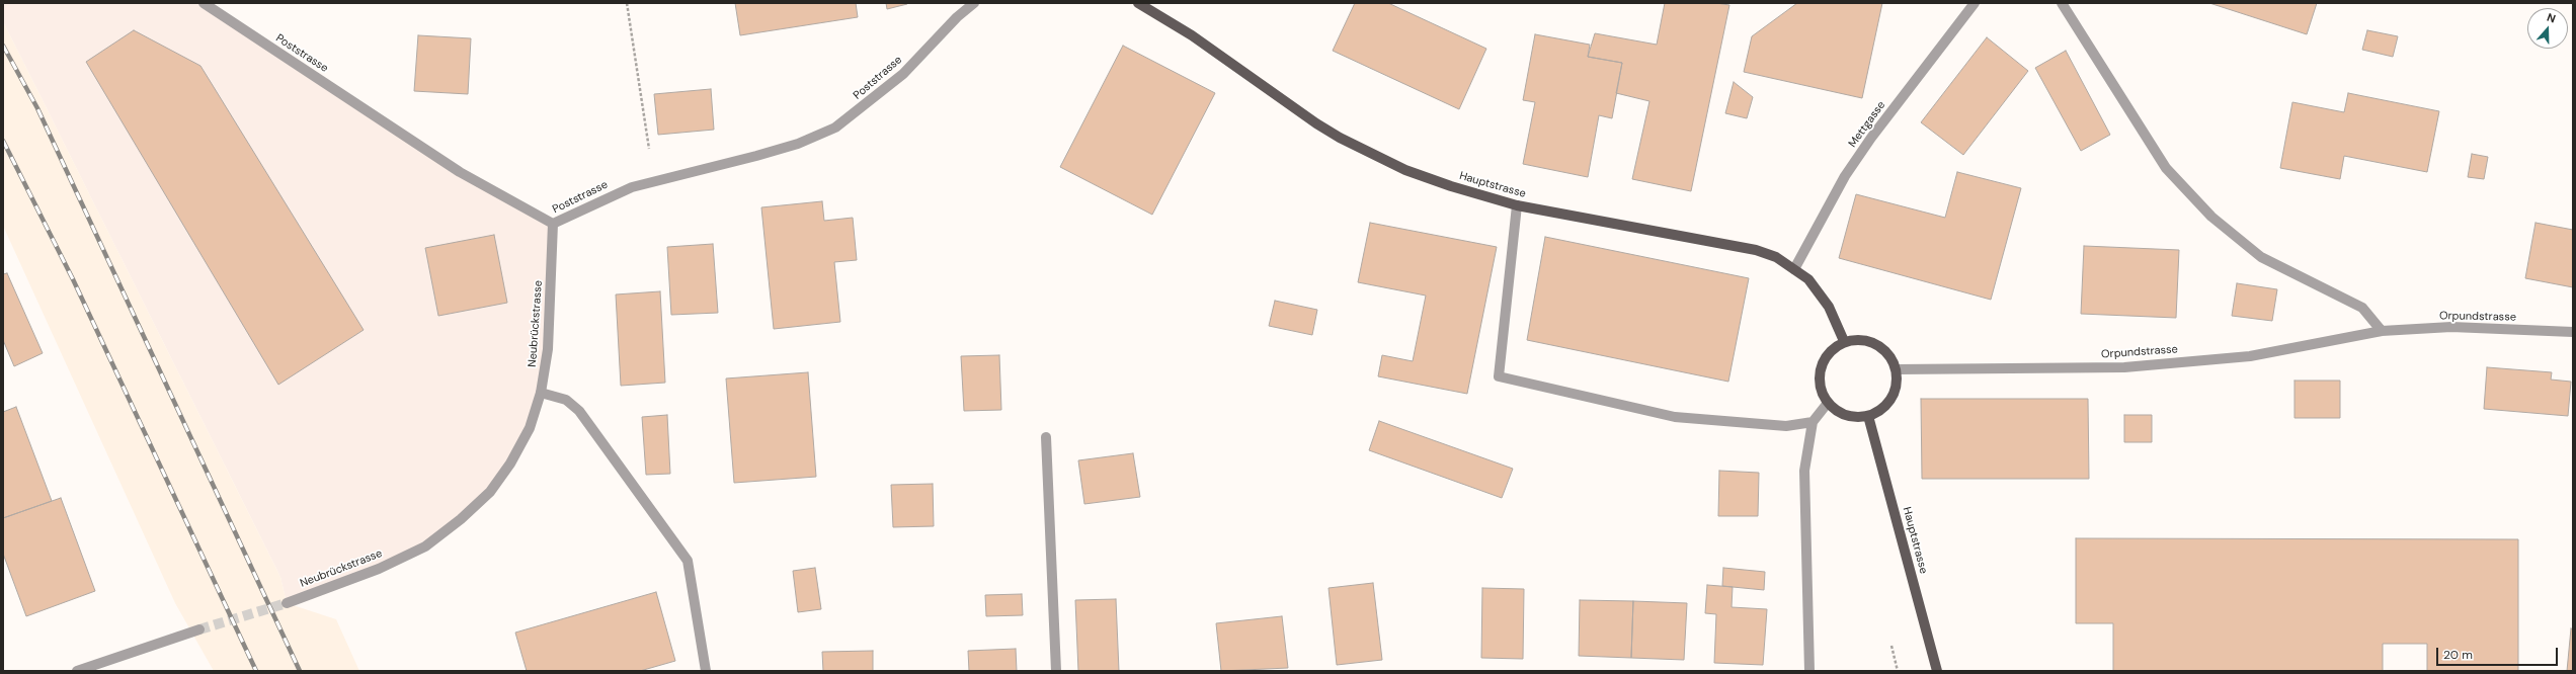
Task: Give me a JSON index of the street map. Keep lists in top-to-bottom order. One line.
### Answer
{"streets":{"main road":["Hauptstrasse"],"street":["Poststrasse","Mettgasse","Orpundstrasse","Neubrückstrasse"]},"crossings":[["Poststrasse","Neubrückstrasse"],["Mettgasse","Hauptstrasse"],["Hauptstrasse","Orpundstrasse"]],"scale_bar":"20 m","north":"top"}
